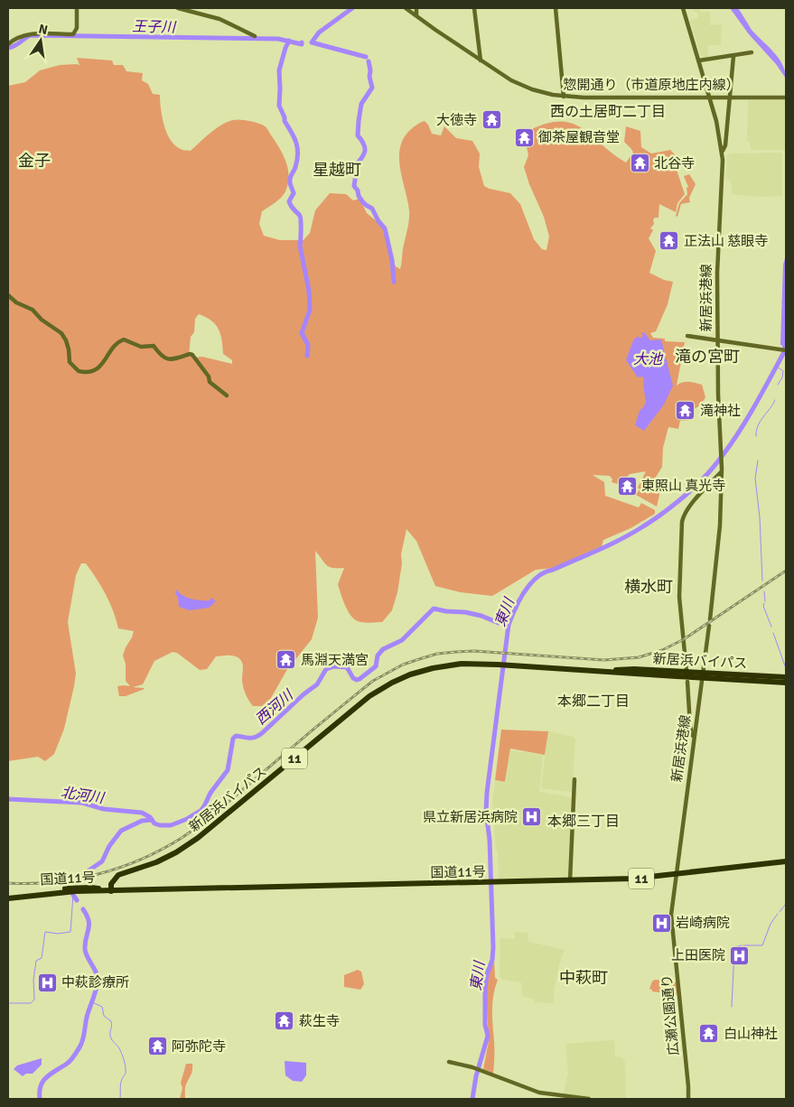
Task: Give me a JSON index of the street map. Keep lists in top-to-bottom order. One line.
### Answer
{"streets":{"highway":["新居浜バイパス","11","国道11号"],"street":["惣開通り（市道原地庄内線）","新居浜港線","広瀬公園通り"]},"crossings":[["惣開通り（市道原地庄内線）","新居浜港線"],["新居浜港線","新居浜バイパス"],["新居浜港線","国道11号"],["新居浜港線","広瀬公園通り"],["新居浜バイパス","国道11号"],["国道11号","広瀬公園通り"]],"districts":["西の土居町二丁目","金子","星越町","滝の宮町","横水町","本郷二丁目","本郷三丁目","中萩町"],"water":["王子川","大池","東川","西河川","北河川"],"places":{"temple":["大徳寺","御茶屋観音堂","北谷寺","正法山 慈眼寺","滝神社","東照山 真光寺","馬淵天満宮","萩生寺","白山神社","阿弥陀寺"],"hospital":["県立新居浜病院","岩崎病院","上田医院","中萩診療所"]},"north":"top"}
